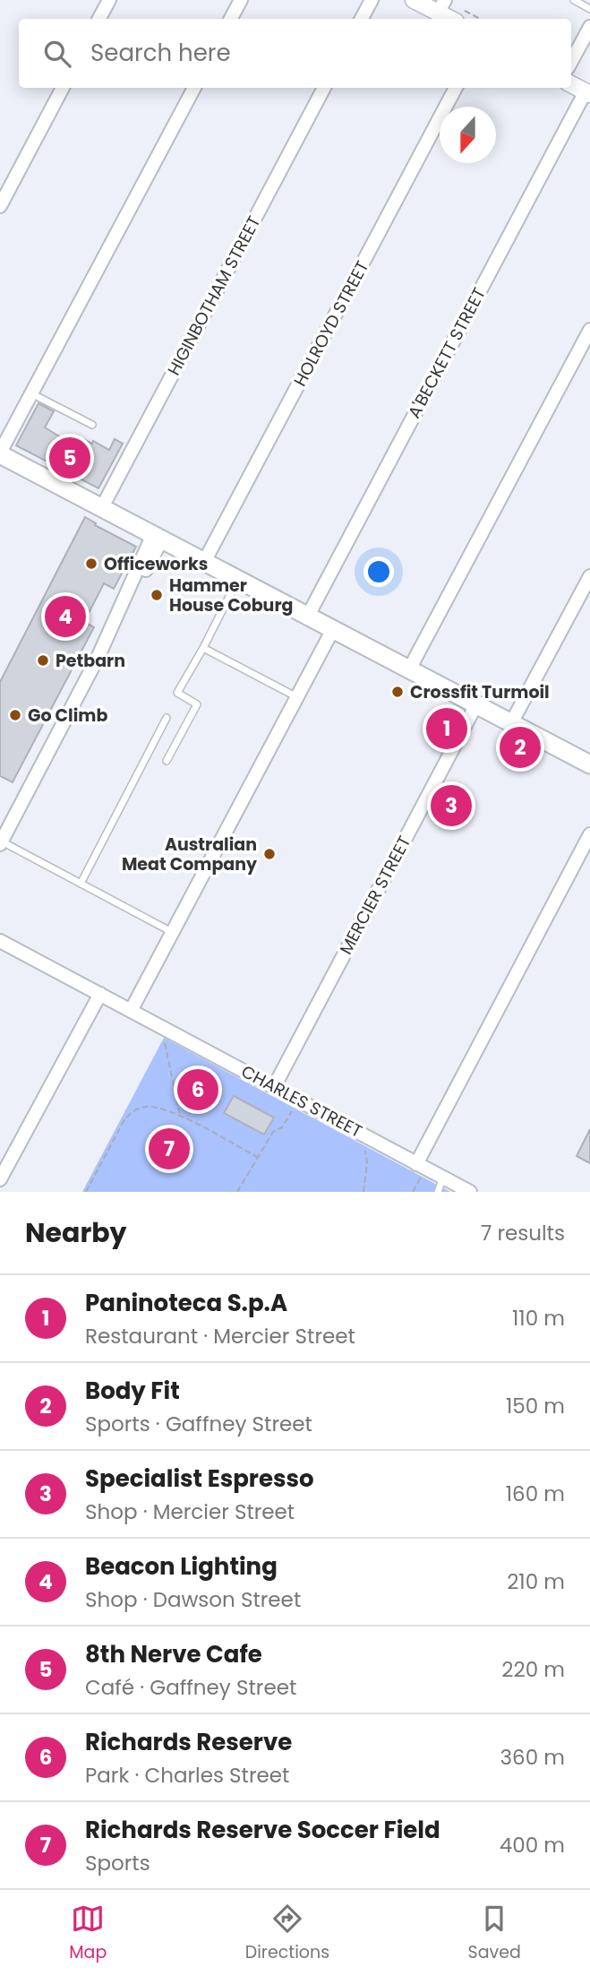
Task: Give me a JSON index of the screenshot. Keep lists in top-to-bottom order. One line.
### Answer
{"streets":{"street":["HIGINBOTHAM STREET","HOLROYD STREET","A'BECKETT STREET","MERCIER STREET","CHARLES STREET"]},"crossings":[["MERCIER STREET","CHARLES STREET"]],"places":["Officeworks","Hammer House Coburg","Petbarn","Crossfit Turmoil","Go Climb","Australian Meat Company"],"north":"bottom","page":{"search":"Search here","pins":["5","4","1","2","3","6","7"],"heading":["Nearby","7 results"],"list":[{"mark":"1","name":"Paninoteca S.p.A","note":"Restaurant · Mercier Street","value":"110 m"},{"mark":"2","name":"Body Fit","note":"Sports · Gaffney Street","value":"150 m"},{"mark":"3","name":"Specialist Espresso","note":"Shop · Mercier Street","value":"160 m"},{"mark":"4","name":"Beacon Lighting","note":"Shop · Dawson Street","value":"210 m"},{"mark":"5","name":"8th Nerve Cafe","note":"Café · Gaffney Street","value":"220 m"},{"mark":"6","name":"Richards Reserve","note":"Park · Charles Street","value":"360 m"},{"mark":"7","name":"Richards Reserve Soccer Field","note":"Sports","value":"400 m"}],"nav":["Map","Directions","Saved"]}}
